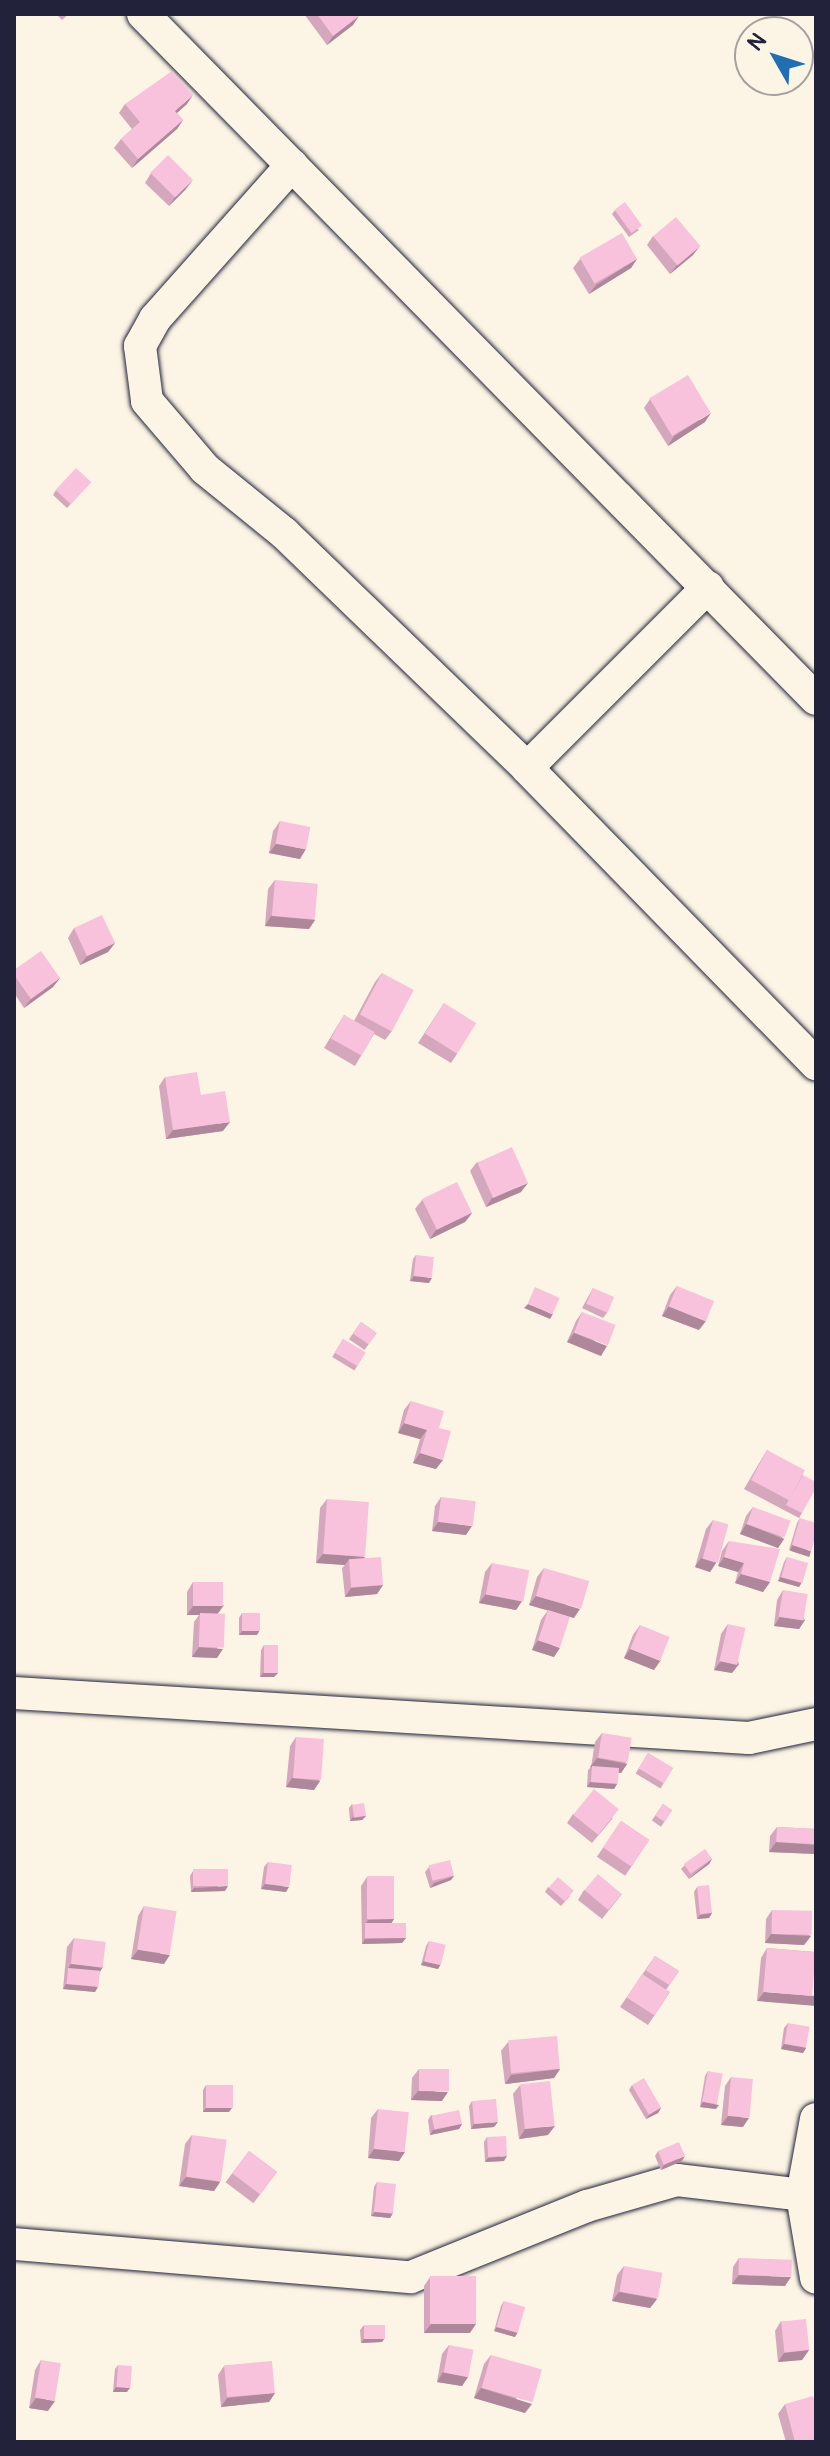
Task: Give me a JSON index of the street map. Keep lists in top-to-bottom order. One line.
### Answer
{"north":"top left"}
